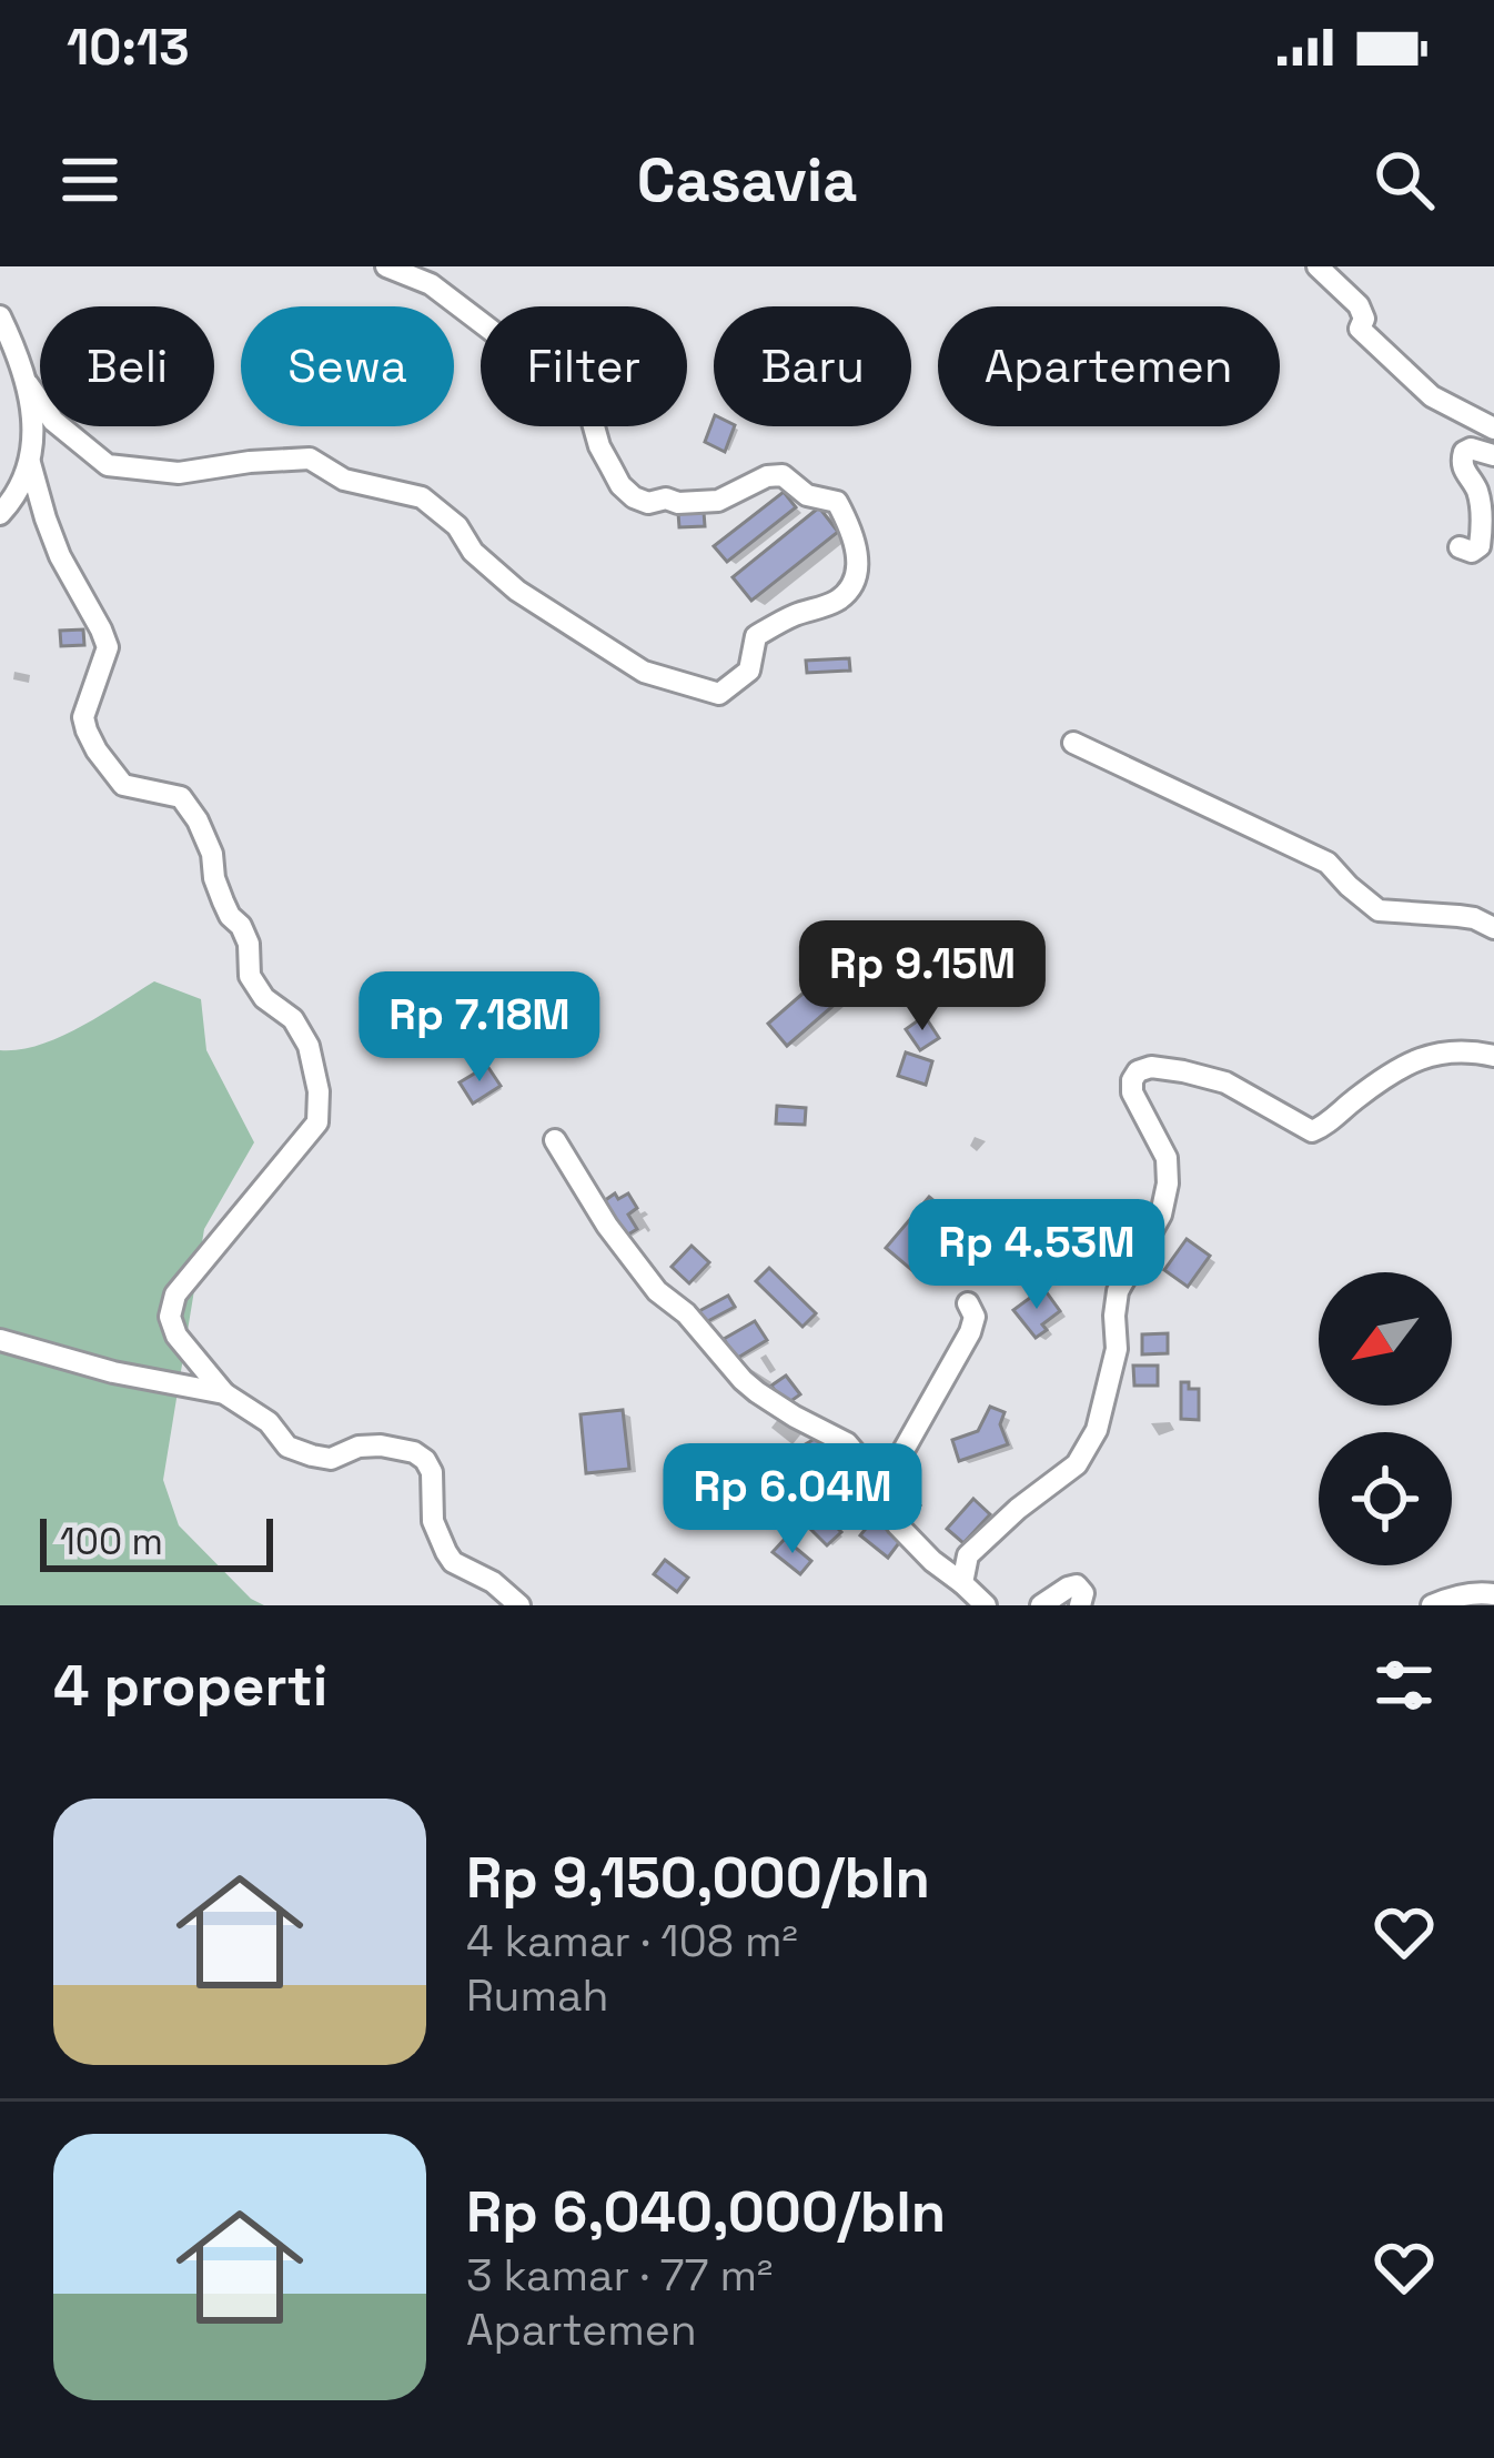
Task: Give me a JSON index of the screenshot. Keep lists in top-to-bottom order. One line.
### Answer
{"scale_bar":"100 m","north":"bottom left","page":{"status":"10:13","header":"Casavia","chip":["Beli","Sewa","Filter","Baru","Apartemen"],"price":["Rp 9.15M","Rp 7.18M","Rp 4.53M","Rp 6.04M"],"scale":"100 m","heading":"4 properti","list":[{"name":"Rp 9,150,000/bln","note":"4 kamar · 108 m² · Rumah"},{"name":"Rp 6,040,000/bln","note":"3 kamar · 77 m² · Apartemen"}]}}
